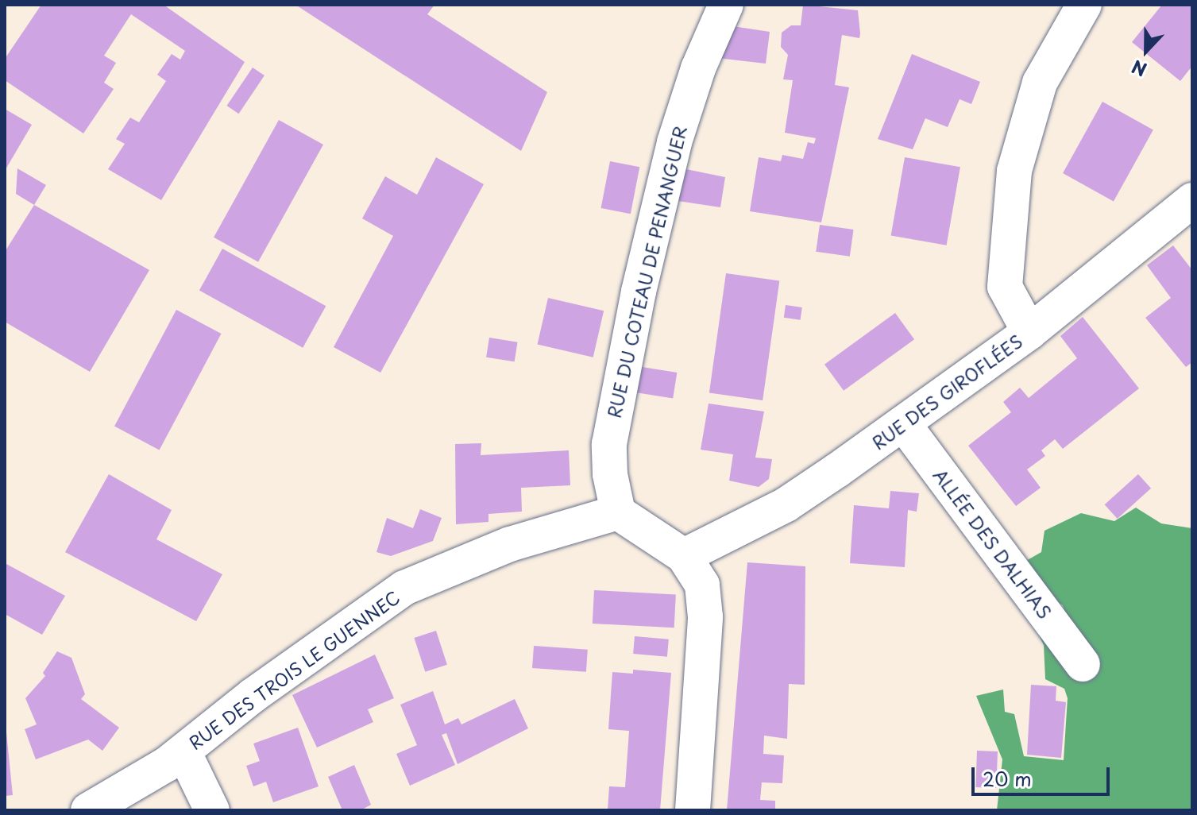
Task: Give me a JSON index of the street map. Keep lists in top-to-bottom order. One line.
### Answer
{"streets":{"street":["RUE DU COTEAU DE PENANGUER","RUE DES GIROFLÉES","ALLÉE DES DALHIAS","RUE DES TROIS LE GUENNEC"]},"crossings":[["RUE DU COTEAU DE PENANGUER","RUE DES TROIS LE GUENNEC"],["RUE DES GIROFLÉES","ALLÉE DES DALHIAS"]],"scale_bar":"20 m","north":"bottom"}
